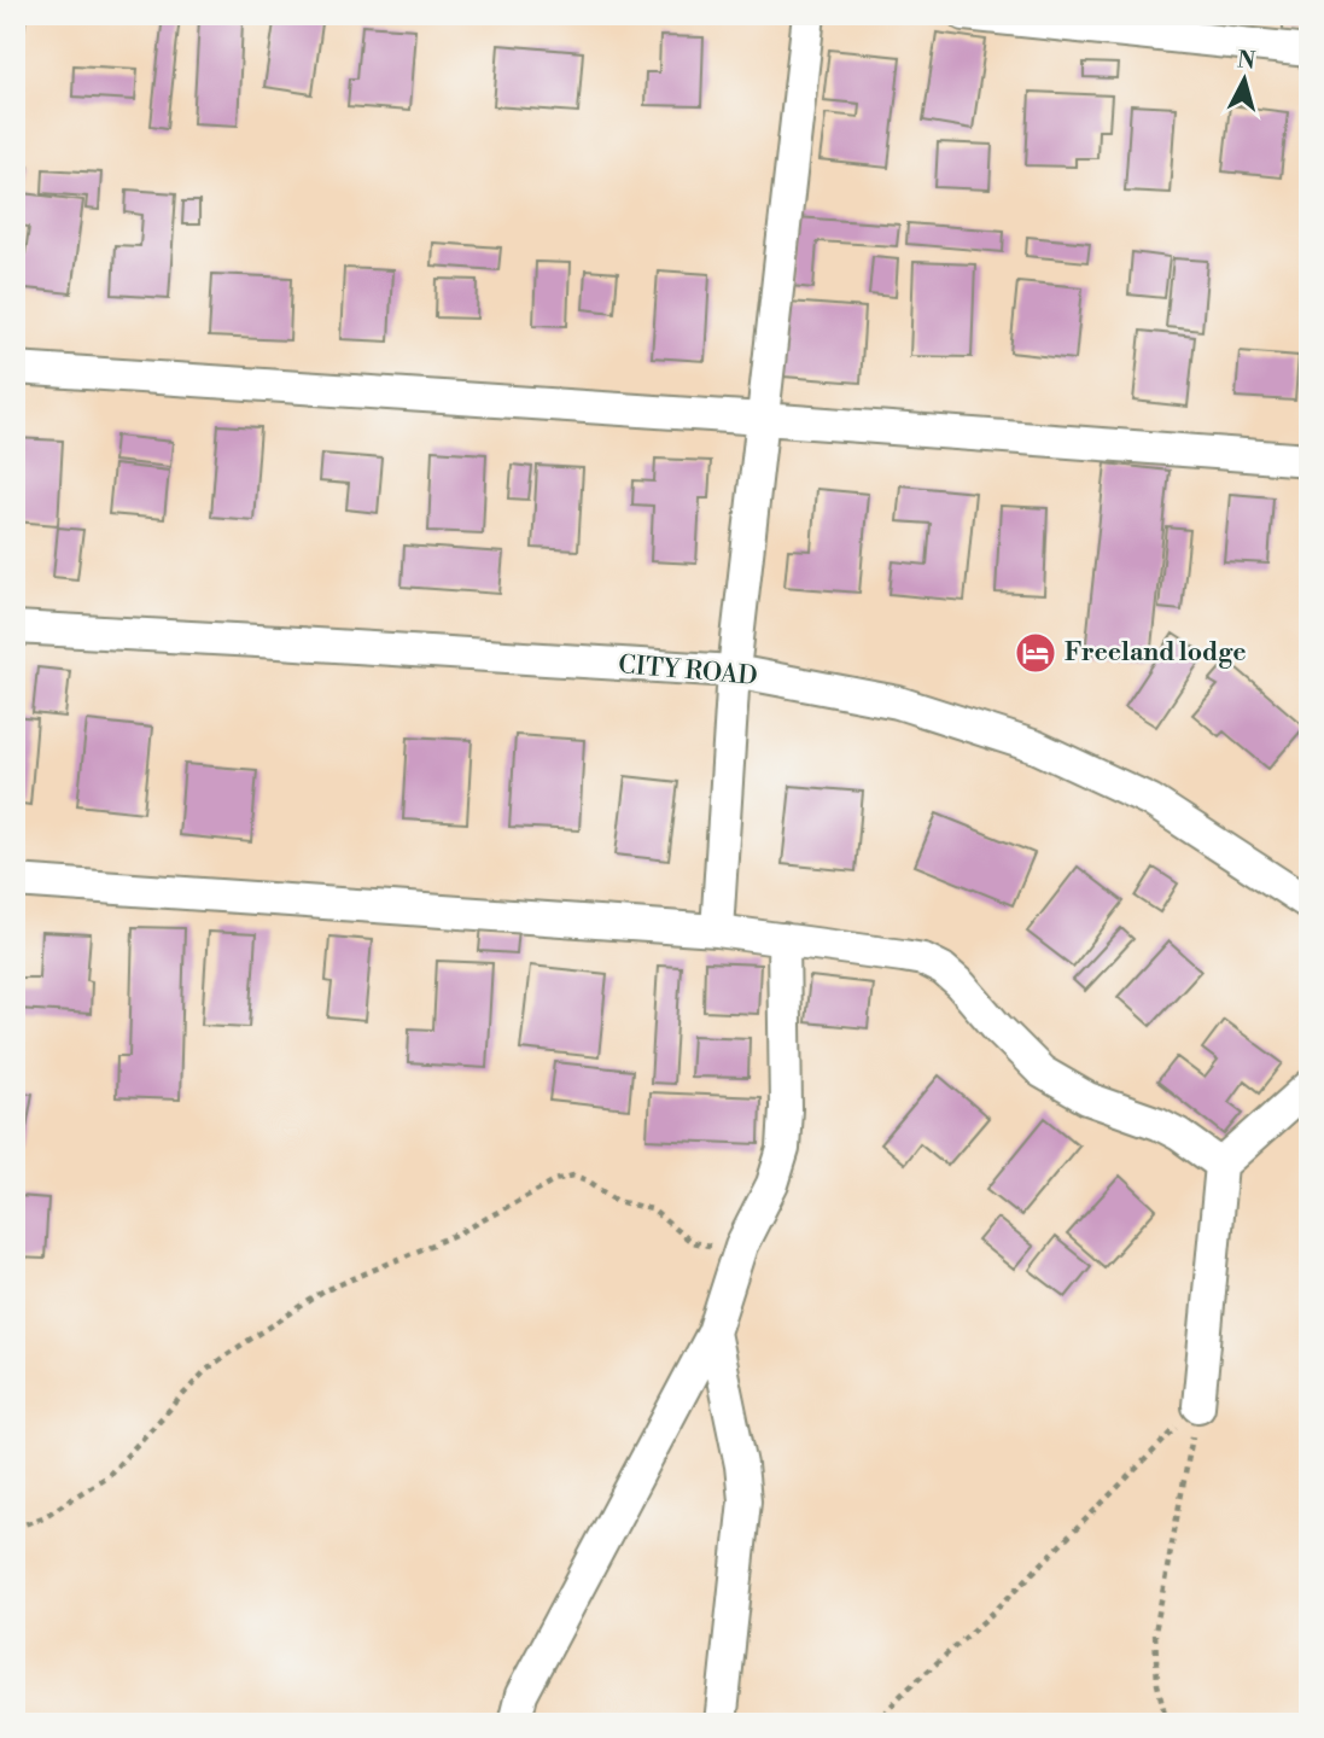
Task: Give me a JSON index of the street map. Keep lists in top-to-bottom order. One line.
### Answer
{"streets":{"street":["CITY ROAD"]},"places":{"hotel":["Freeland lodge"]},"north":"top"}
